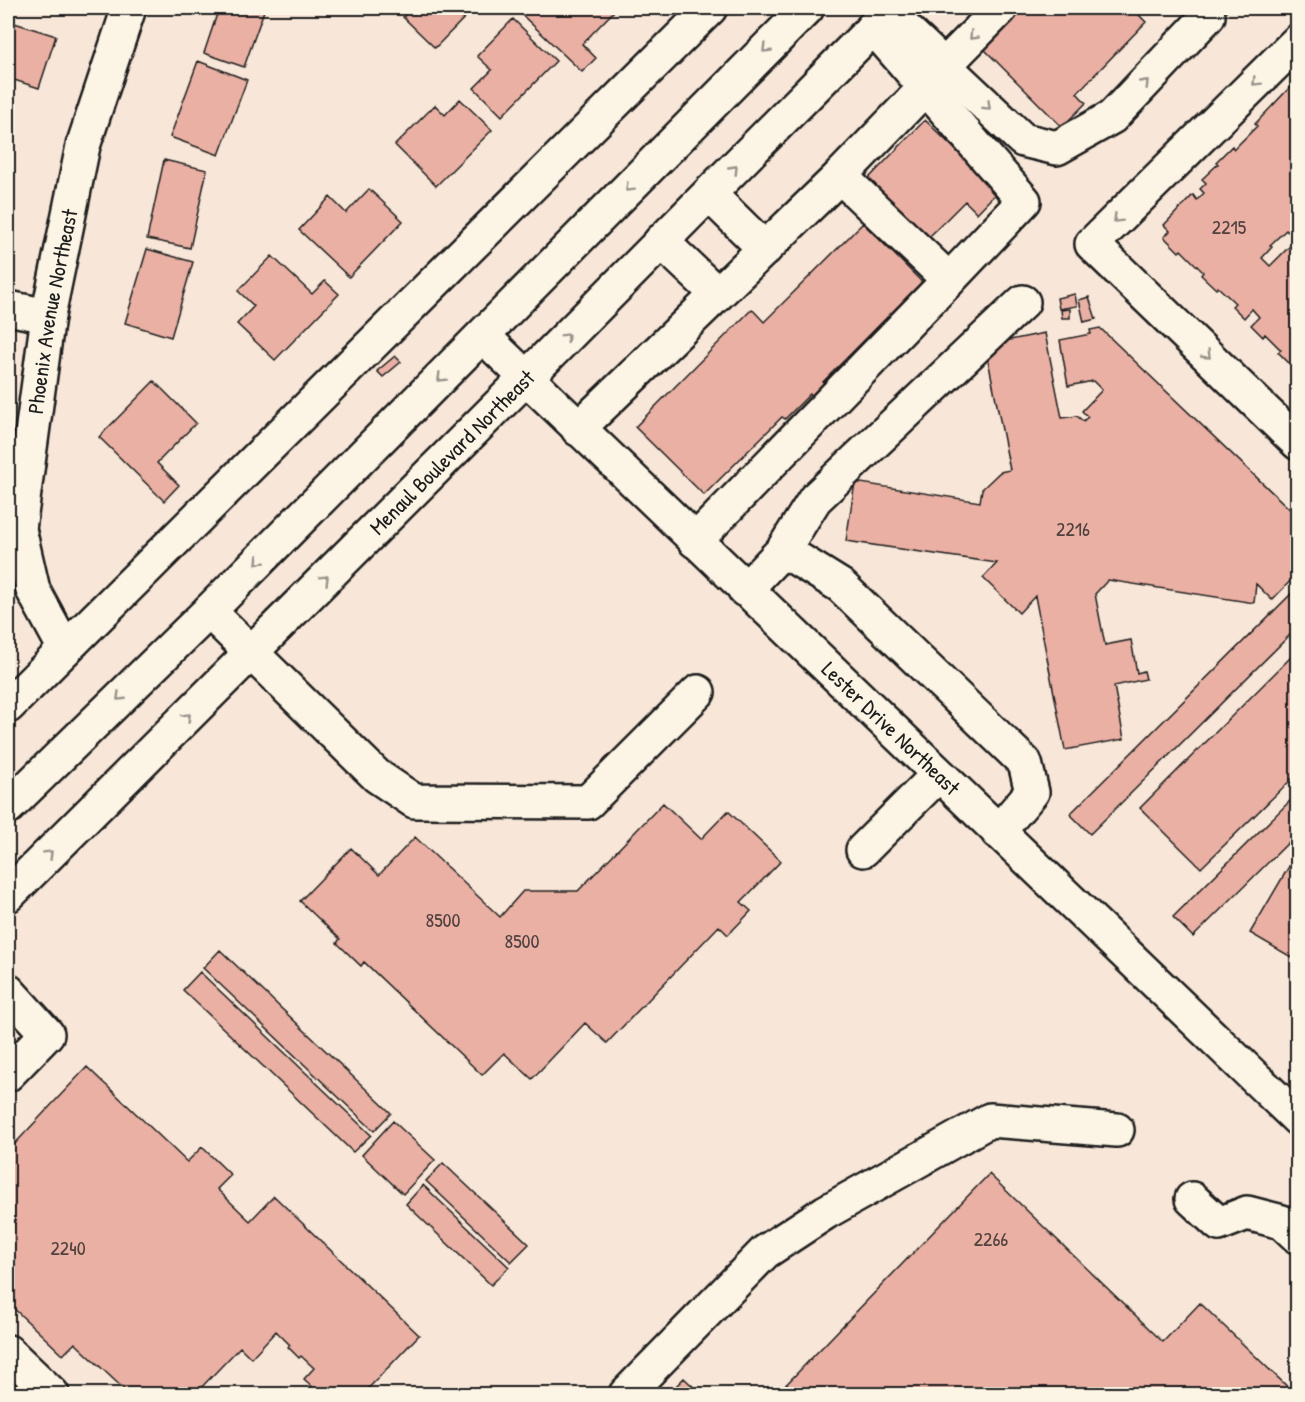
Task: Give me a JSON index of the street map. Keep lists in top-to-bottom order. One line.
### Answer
{"streets":{"street":["Phoenix Avenue Northeast","Menaul Boulevard Northeast","Lester Drive Northeast"]},"crossings":[["Menaul Boulevard Northeast","Lester Drive Northeast"]],"house_numbers":["2215","2216","8500","8500","2266","2240"]}
